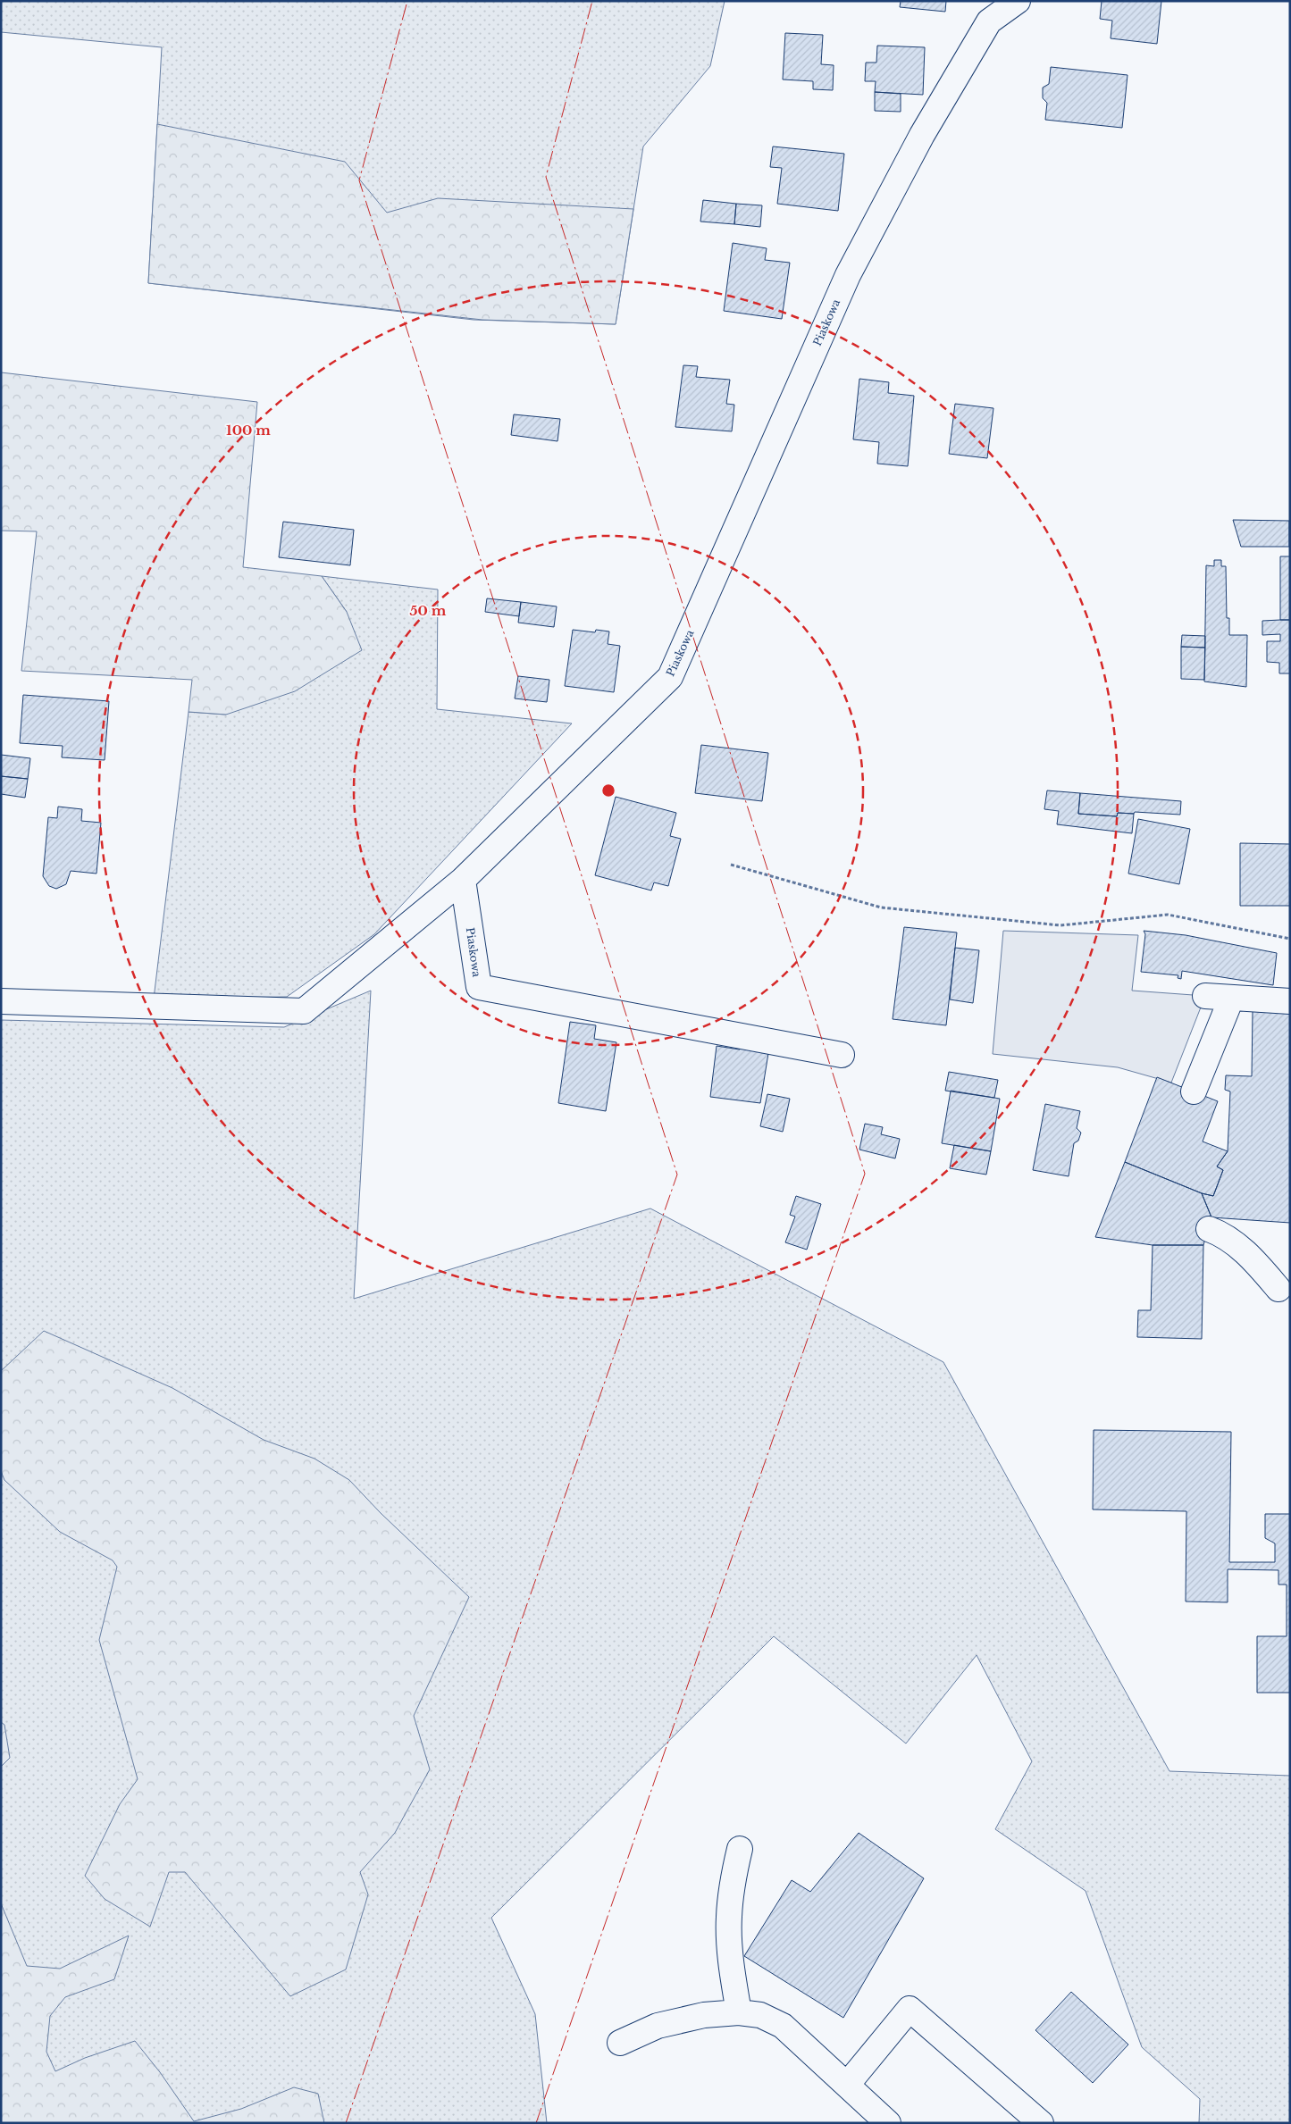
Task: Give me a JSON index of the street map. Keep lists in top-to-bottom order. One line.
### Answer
{"streets":{"street":["Piaskowa"]},"rings":["100 m","50 m"]}
